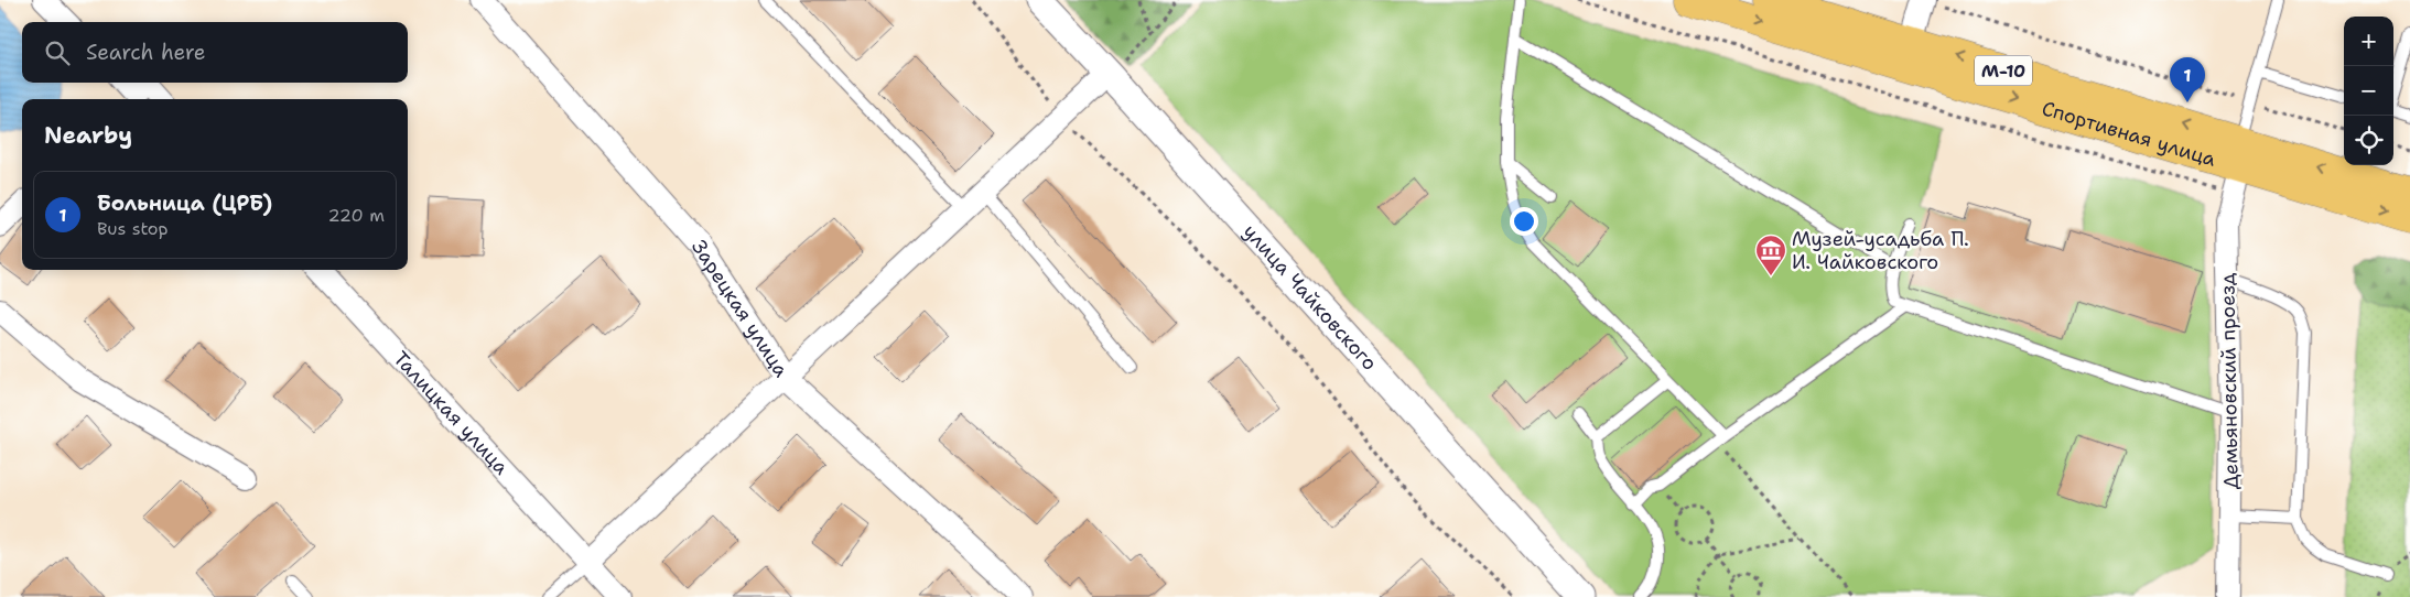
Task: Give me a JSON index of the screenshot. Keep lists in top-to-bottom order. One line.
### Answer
{"streets":{"highway":["М-10","Спортивная улица"],"street":["улица Чайковского","Зарецкая улица","Демьяновский проезд","Талицкая улица"]},"crossings":[["Спортивная улица","Демьяновский проезд"]],"places":{"museum":["Музей-усадьба П. И. Чайковского"]},"page":{"map_buttons":["+","−"],"search":"Search here","pins":"1","heading":"Nearby","list":[{"mark":"1","name":"Больница (ЦРБ)","note":"Bus stop","value":"220 m"}]}}
